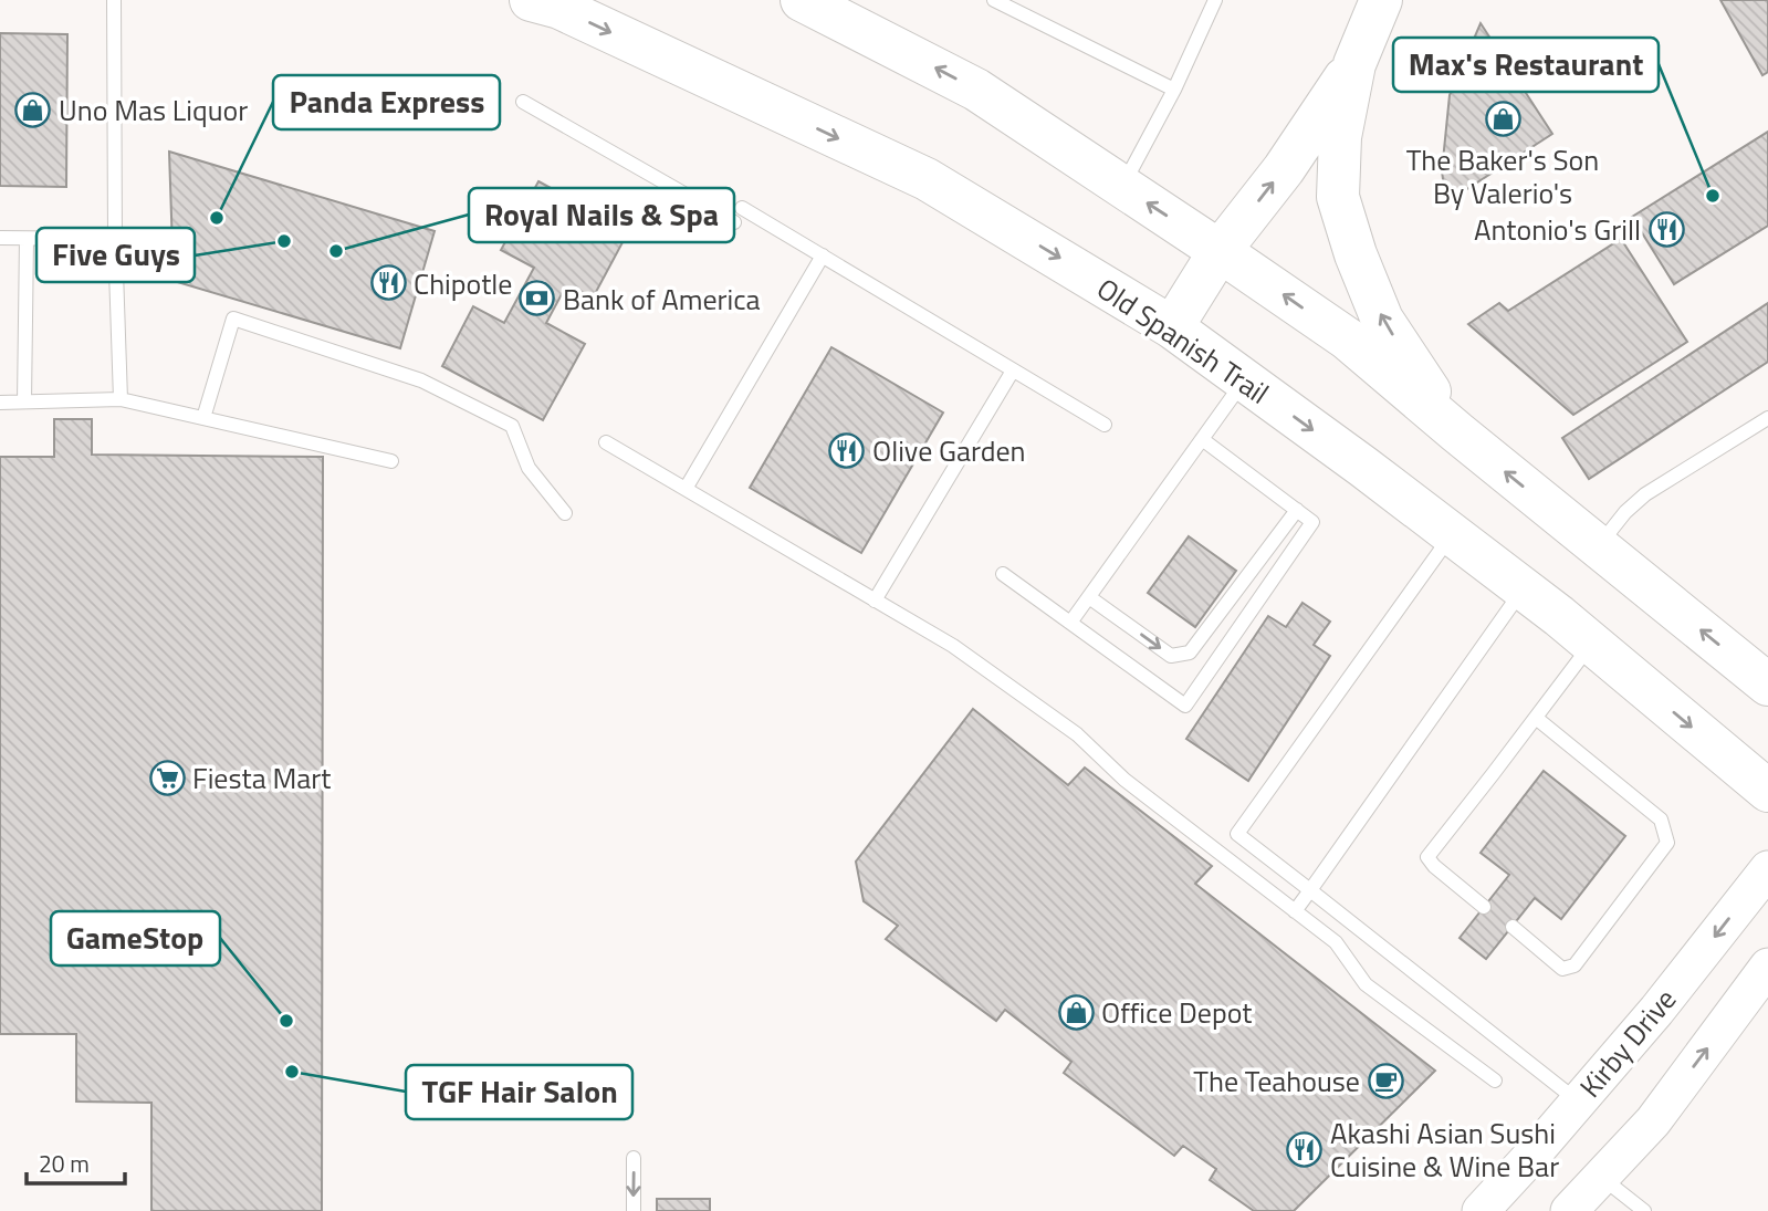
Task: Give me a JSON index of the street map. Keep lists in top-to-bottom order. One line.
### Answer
{"streets":{"main road":["Old Spanish Trail","Kirby Drive"]},"places":{"shop":["Uno Mas Liquor","The Baker's Son By Valerio's","Office Depot"],"other":["Max's Restaurant","Panda Express","Five Guys","Royal Nails & Spa","GameStop","TGF Hair Salon"],"restaurant":["Antonio's Grill","Chipotle","Olive Garden","Akashi Asian Sushi Cuisine & Wine Bar"],"bank":["Bank of America"],"supermarket":["Fiesta Mart"],"cafe":["The Teahouse"]},"scale_bar":"20 m"}
